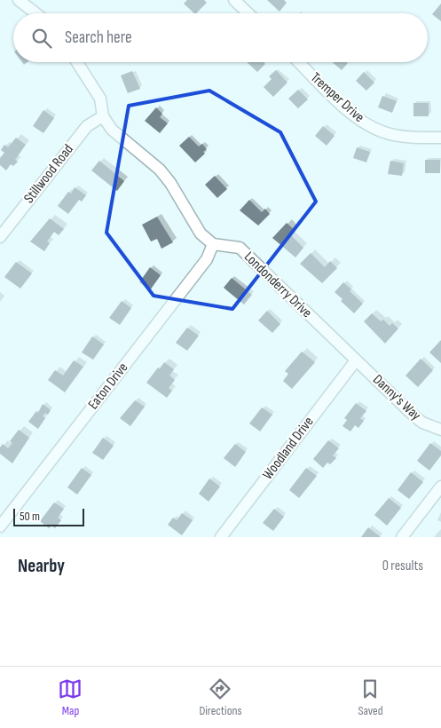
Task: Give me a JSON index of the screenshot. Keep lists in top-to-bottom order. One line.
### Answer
{"streets":{"street":["Tremper Drive","Stillwood Road","Londonderry Drive","Eaton Drive","Danny's Way","Woodland Drive"]},"crossings":[["Londonderry Drive","Eaton Drive"],["Londonderry Drive","Danny's Way"],["Londonderry Drive","Woodland Drive"],["Danny's Way","Woodland Drive"]],"scale_bar":"50 m","page":{"search":"Search here","scale":"50 m","heading":["Nearby","0 results"],"nav":["Map","Directions","Saved"]}}
